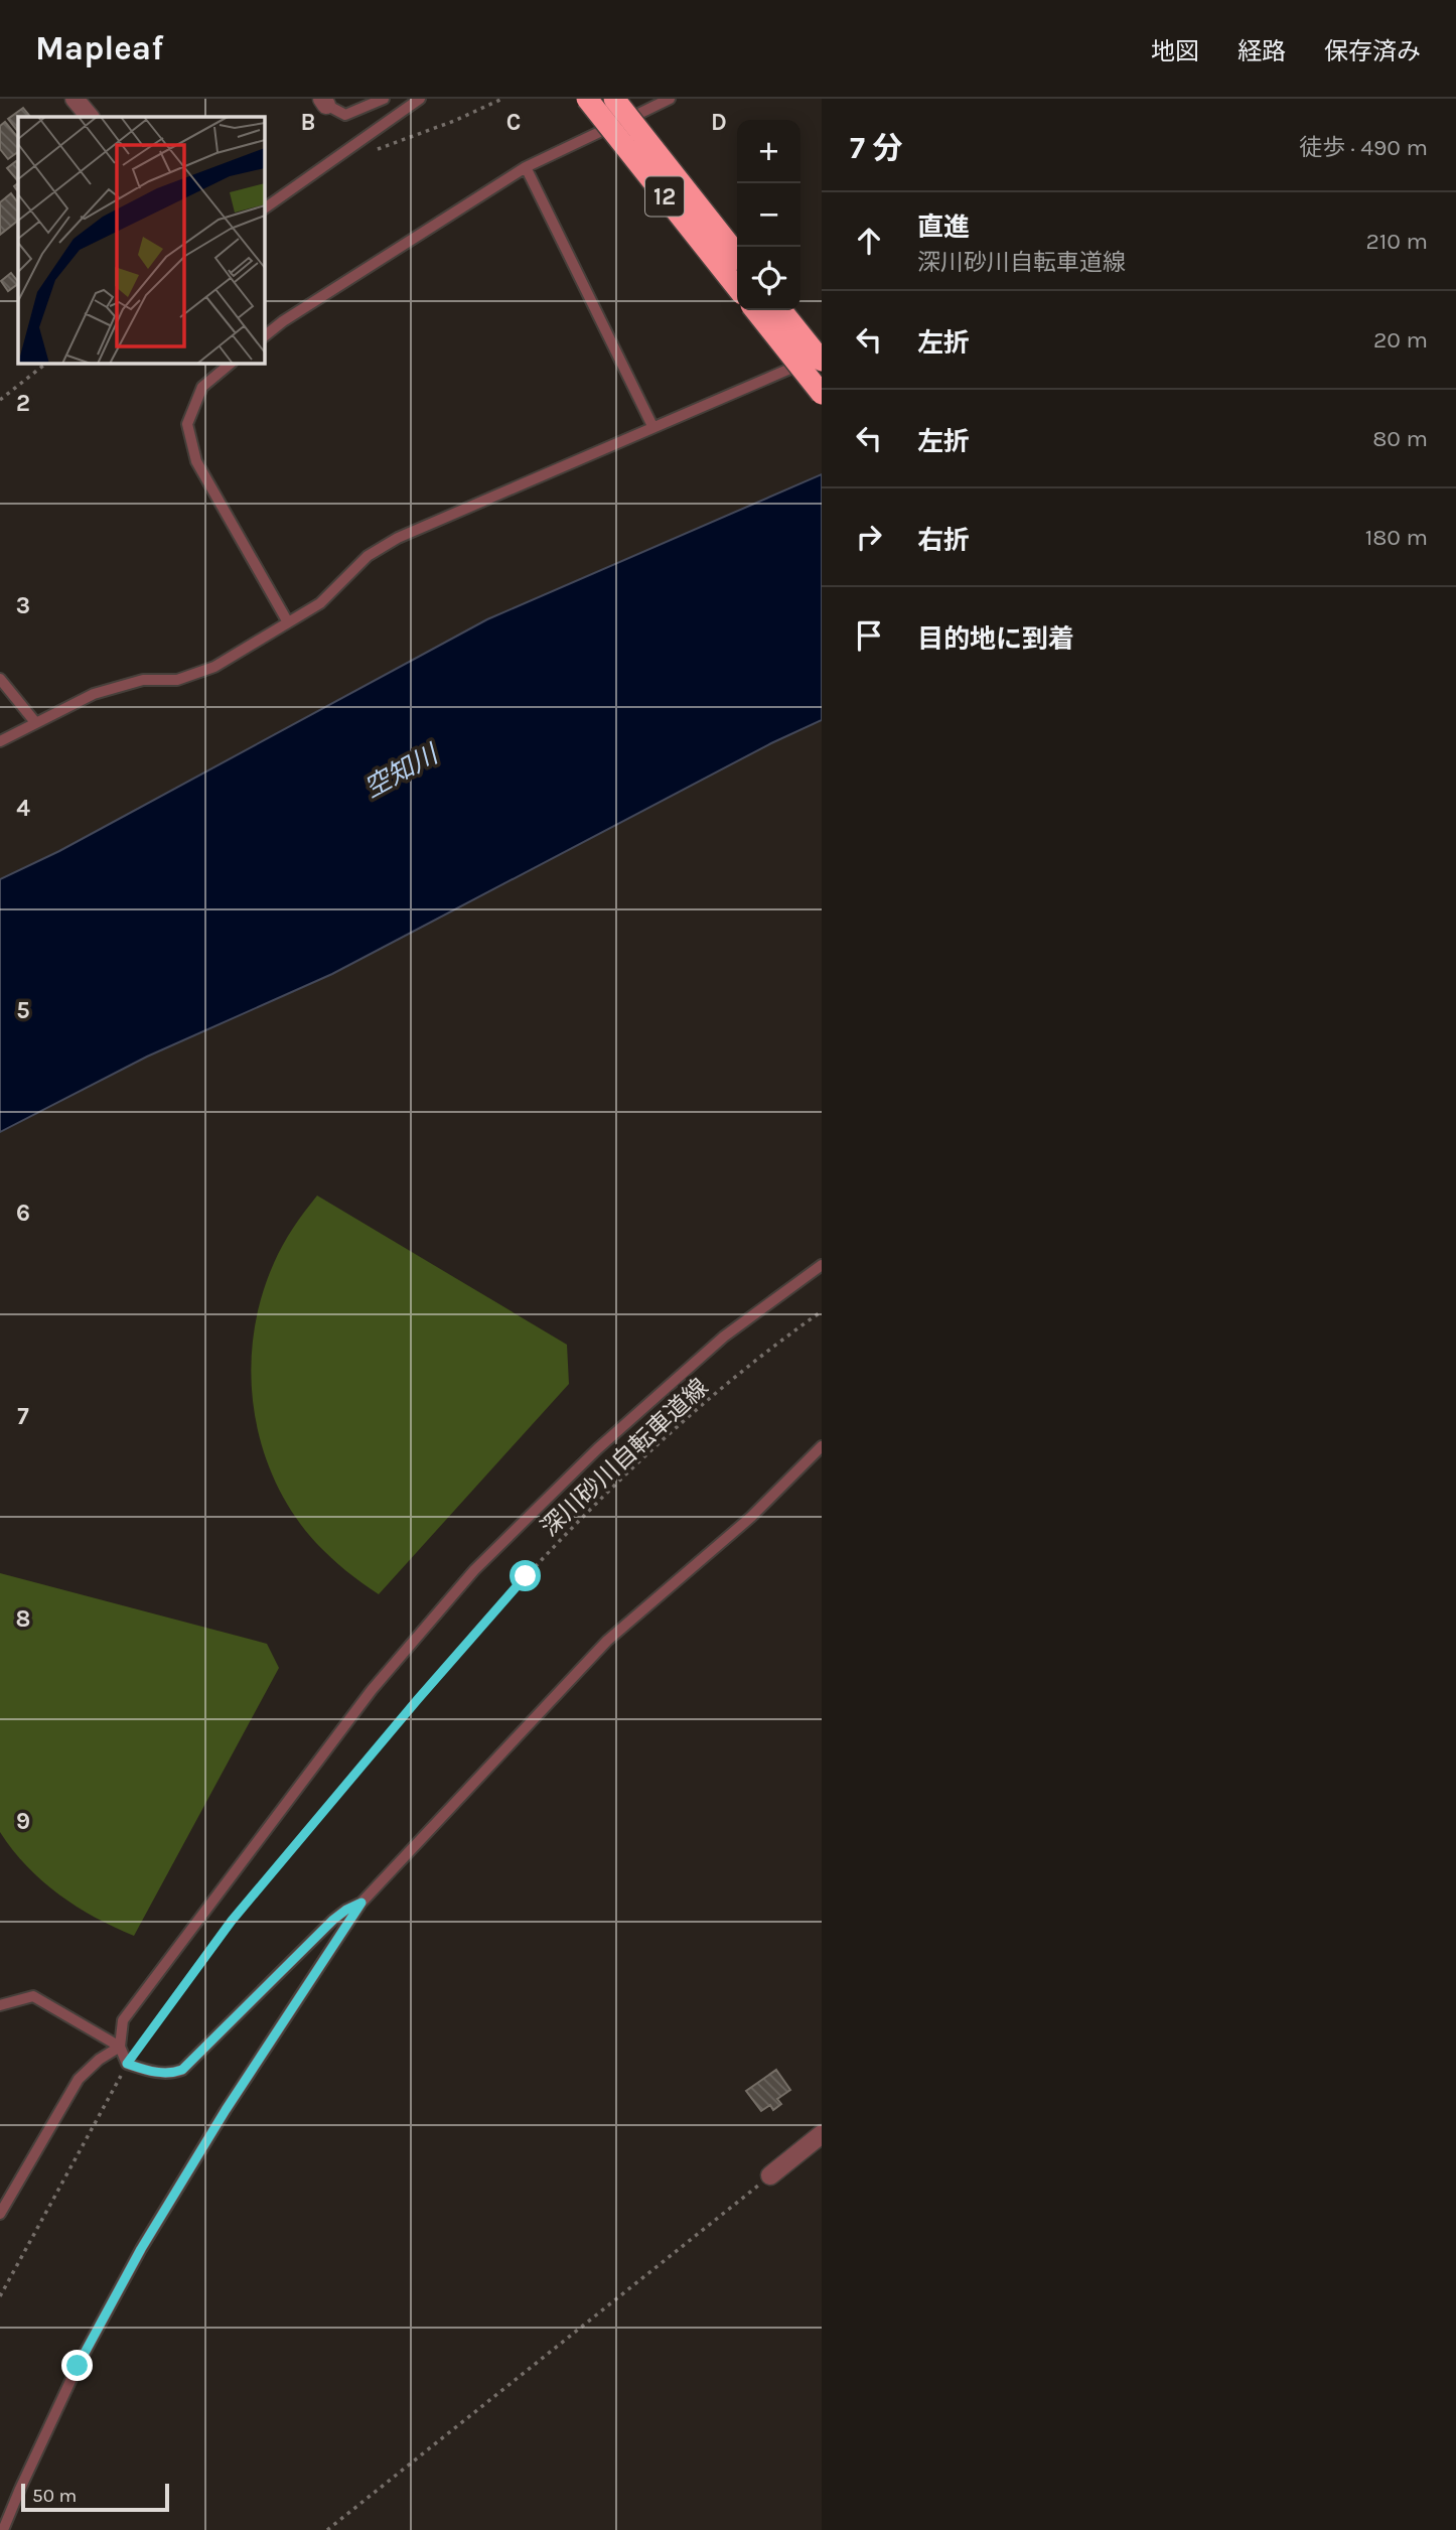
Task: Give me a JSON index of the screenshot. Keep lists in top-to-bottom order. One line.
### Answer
{"streets":{"highway":["12"],"path":["深川砂川自転車道線"]},"water":["空知川"],"scale_bar":"50 m","page":{"header":"Mapleaf","nav":["地図","経路","保存済み"],"heading":["7 分","徒歩 · 490 m"],"map_buttons":["+","−"],"list":[["直進","深川砂川自転車道線","210 m"],["左折","20 m"],["左折","80 m"],["右折","180 m"],"目的地に到着"],"scale":"50 m"},"grid":{"columns":["B","C","D"],"rows":["2","3","4","5","6","7","8","9"]}}
